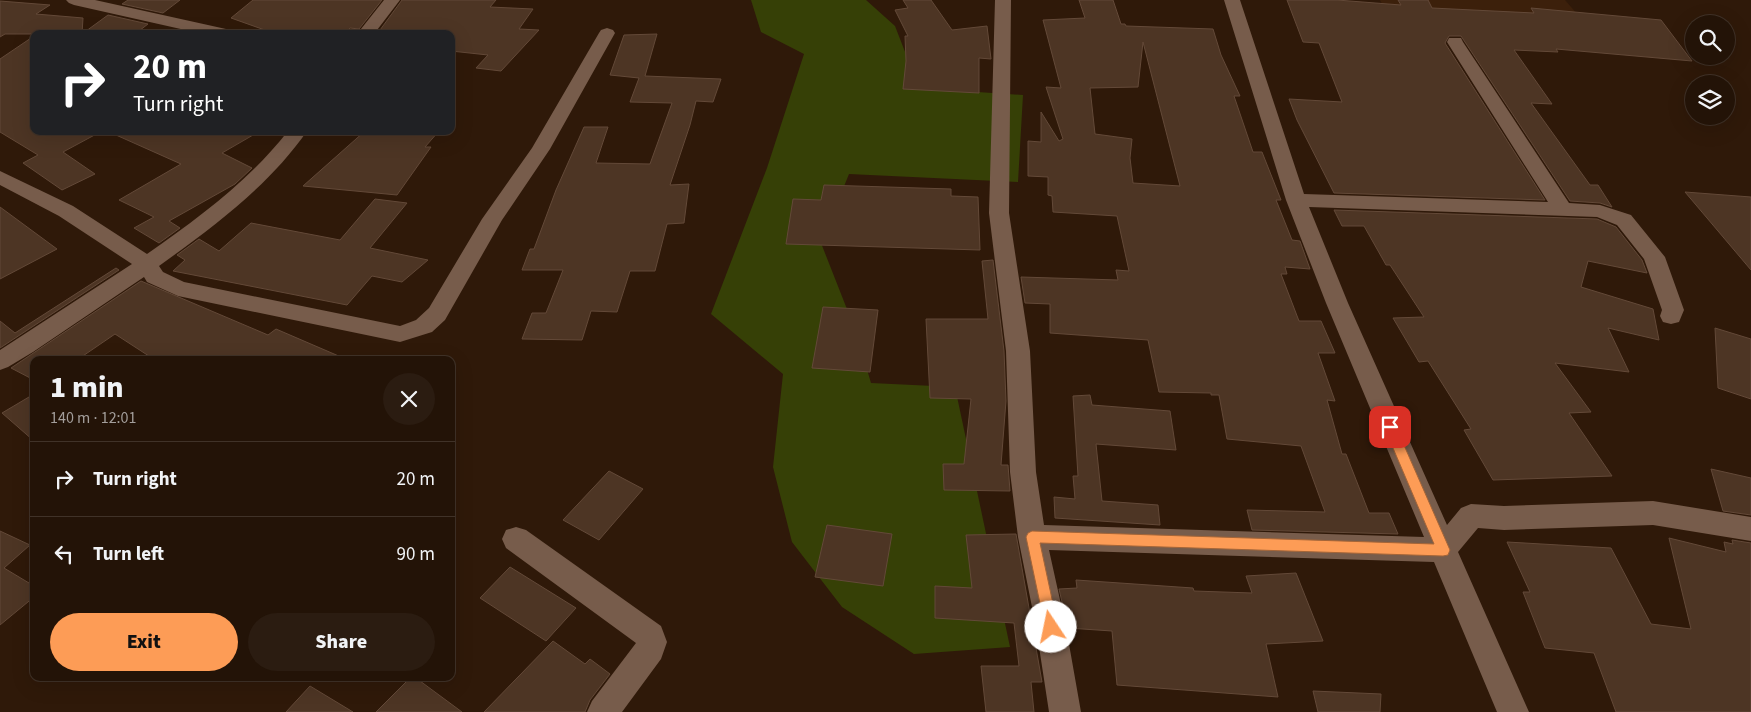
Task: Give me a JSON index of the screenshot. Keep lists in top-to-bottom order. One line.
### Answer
{"page":{"turn":["20 m","Turn right"],"heading":["1 min","140 m · 12:01"],"list":[{"name":"Turn right","value":"20 m"},{"name":"Turn left","value":"90 m"}],"buttons":["Exit","Share"]}}
